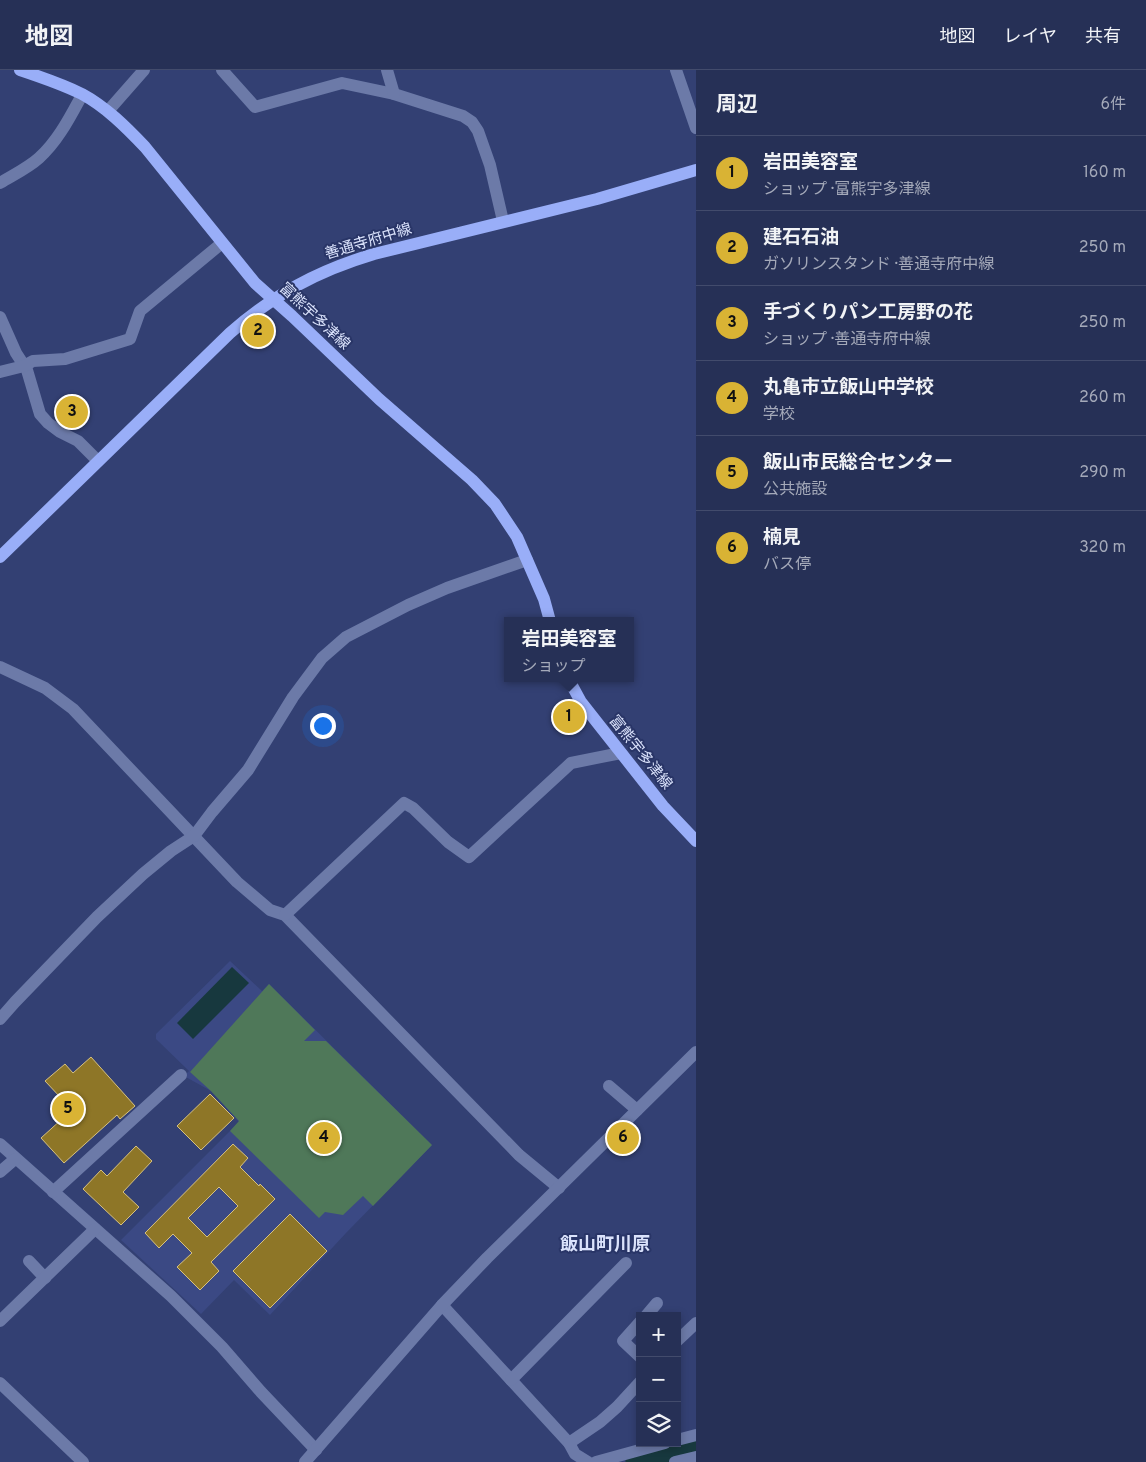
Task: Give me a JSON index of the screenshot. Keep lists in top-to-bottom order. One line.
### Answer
{"streets":{"main road":["善通寺府中線","富熊宇多津線"]},"crossings":[["善通寺府中線","富熊宇多津線"]],"districts":["飯山町川原"],"page":{"header":"地図","nav":["地図","レイヤ","共有"],"heading":["周辺","6件"],"list":[{"mark":"1","name":"岩田美容室","note":"ショップ · 富熊宇多津線","value":"160 m"},{"mark":"2","name":"建石石油","note":"ガソリンスタンド · 善通寺府中線","value":"250 m"},{"mark":"3","name":"手づくりパン工房野の花","note":"ショップ · 善通寺府中線","value":"250 m"},{"mark":"4","name":"丸亀市立飯山中学校","note":"学校","value":"260 m"},{"mark":"5","name":"飯山市民総合センター","note":"公共施設","value":"290 m"},{"mark":"6","name":"楠見","note":"バス停","value":"320 m"}],"pins":["2","3","1","5","4","6"],"popup":["岩田美容室","ショップ"],"map_buttons":["+","−"]}}
